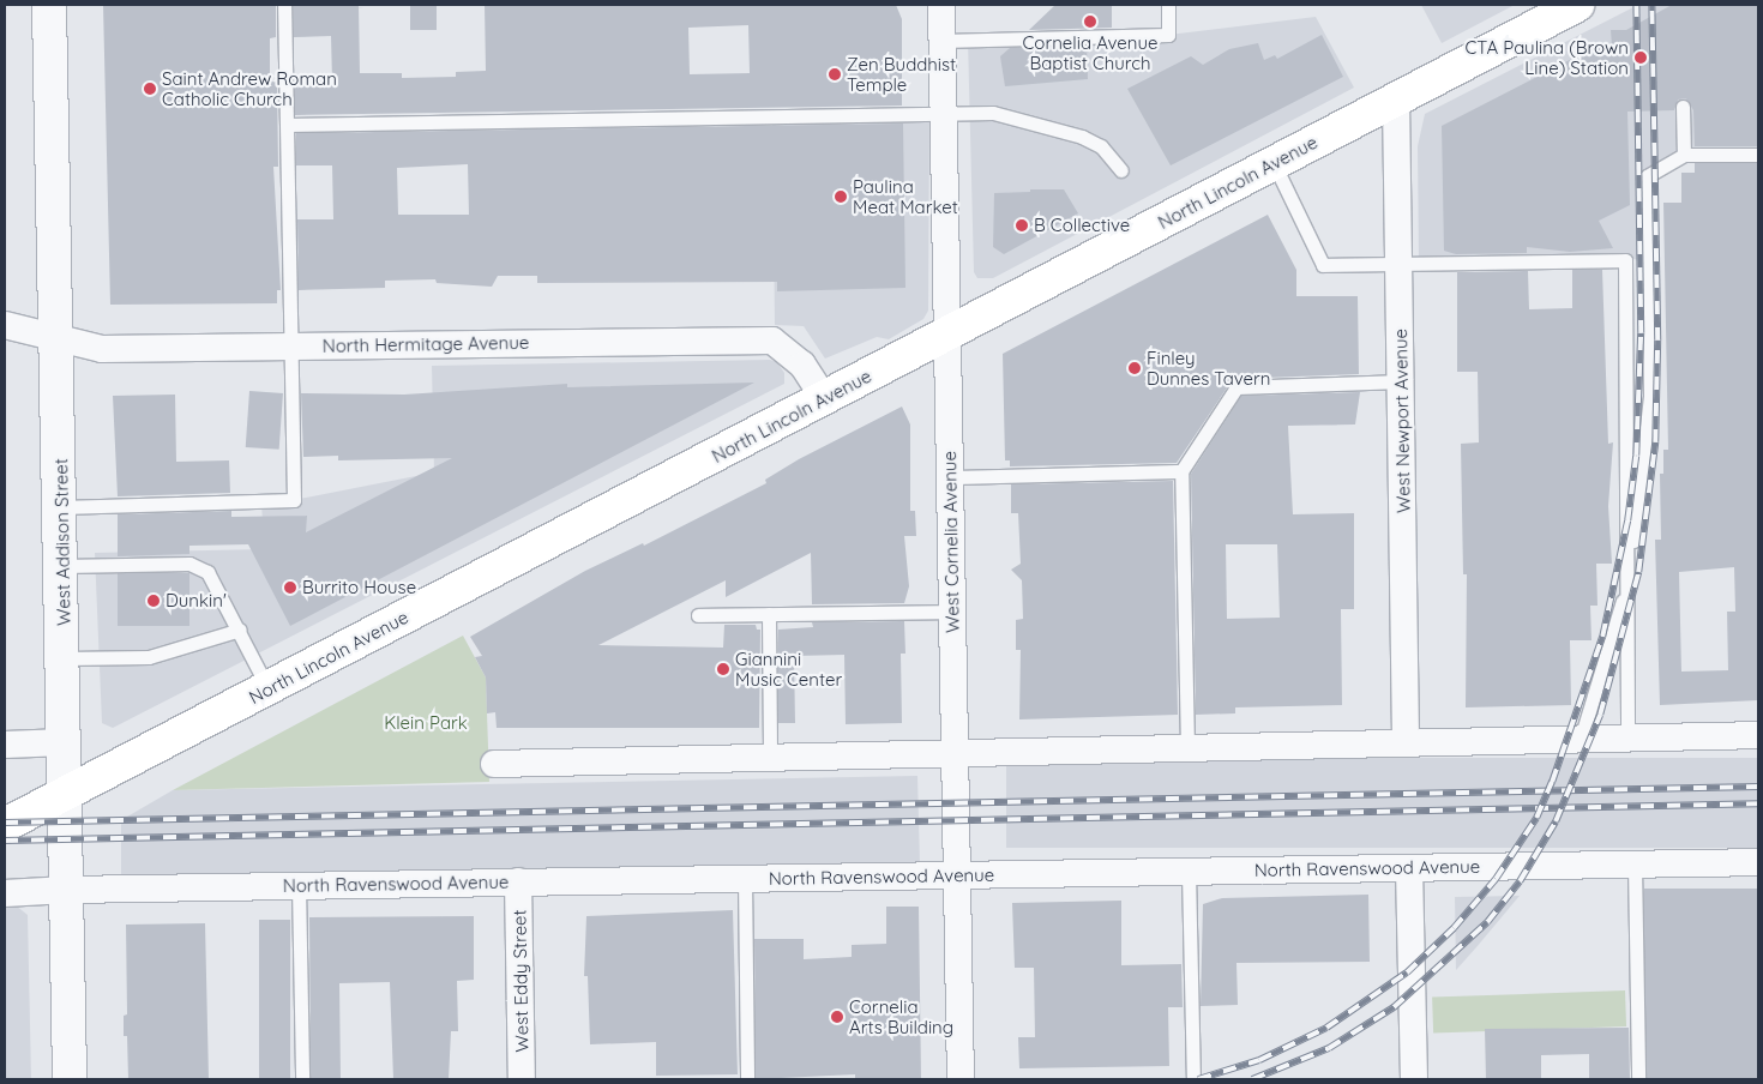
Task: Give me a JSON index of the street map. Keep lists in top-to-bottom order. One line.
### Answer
{"streets":{"main road":["North Lincoln Avenue"],"street":["North Hermitage Avenue","West Newport Avenue","West Addison Street","West Cornelia Avenue","North Ravenswood Avenue","West Eddy Street"]},"crossings":[["North Lincoln Avenue","North Hermitage Avenue"],["North Lincoln Avenue","West Newport Avenue"],["North Lincoln Avenue","West Addison Street"],["North Lincoln Avenue","West Cornelia Avenue"],["North Hermitage Avenue","West Addison Street"],["West Addison Street","North Ravenswood Avenue"],["West Cornelia Avenue","North Ravenswood Avenue"],["North Ravenswood Avenue","West Eddy Street"]],"parks":["Klein Park"],"places":["Cornelia Avenue Baptist Church","CTA Paulina (Brown Line) Station","Zen Buddhist Temple","Saint Andrew Roman Catholic Church","Paulina Meat Market","B Collective","Finley Dunnes Tavern","Burrito House","Dunkin'","Giannini Music Center","Cornelia Arts Building"]}
